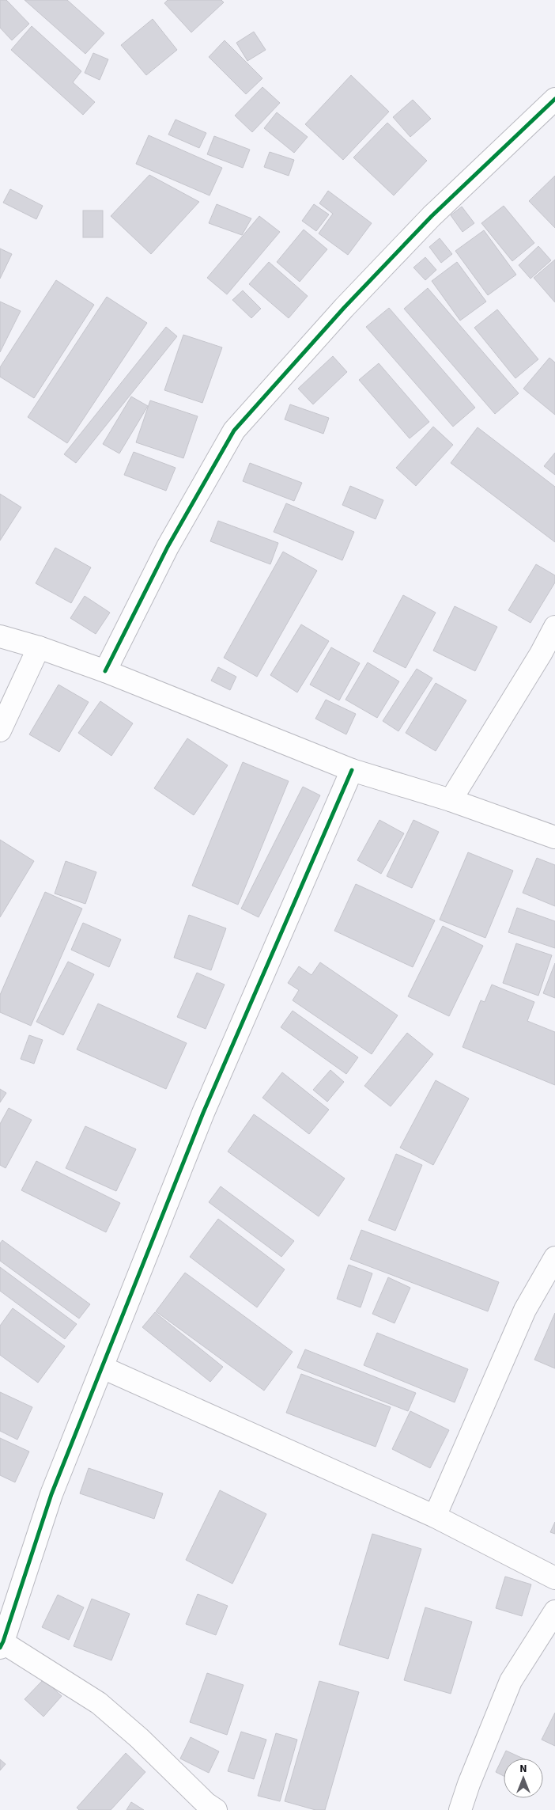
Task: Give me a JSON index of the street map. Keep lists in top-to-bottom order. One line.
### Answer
{"north":"top"}
